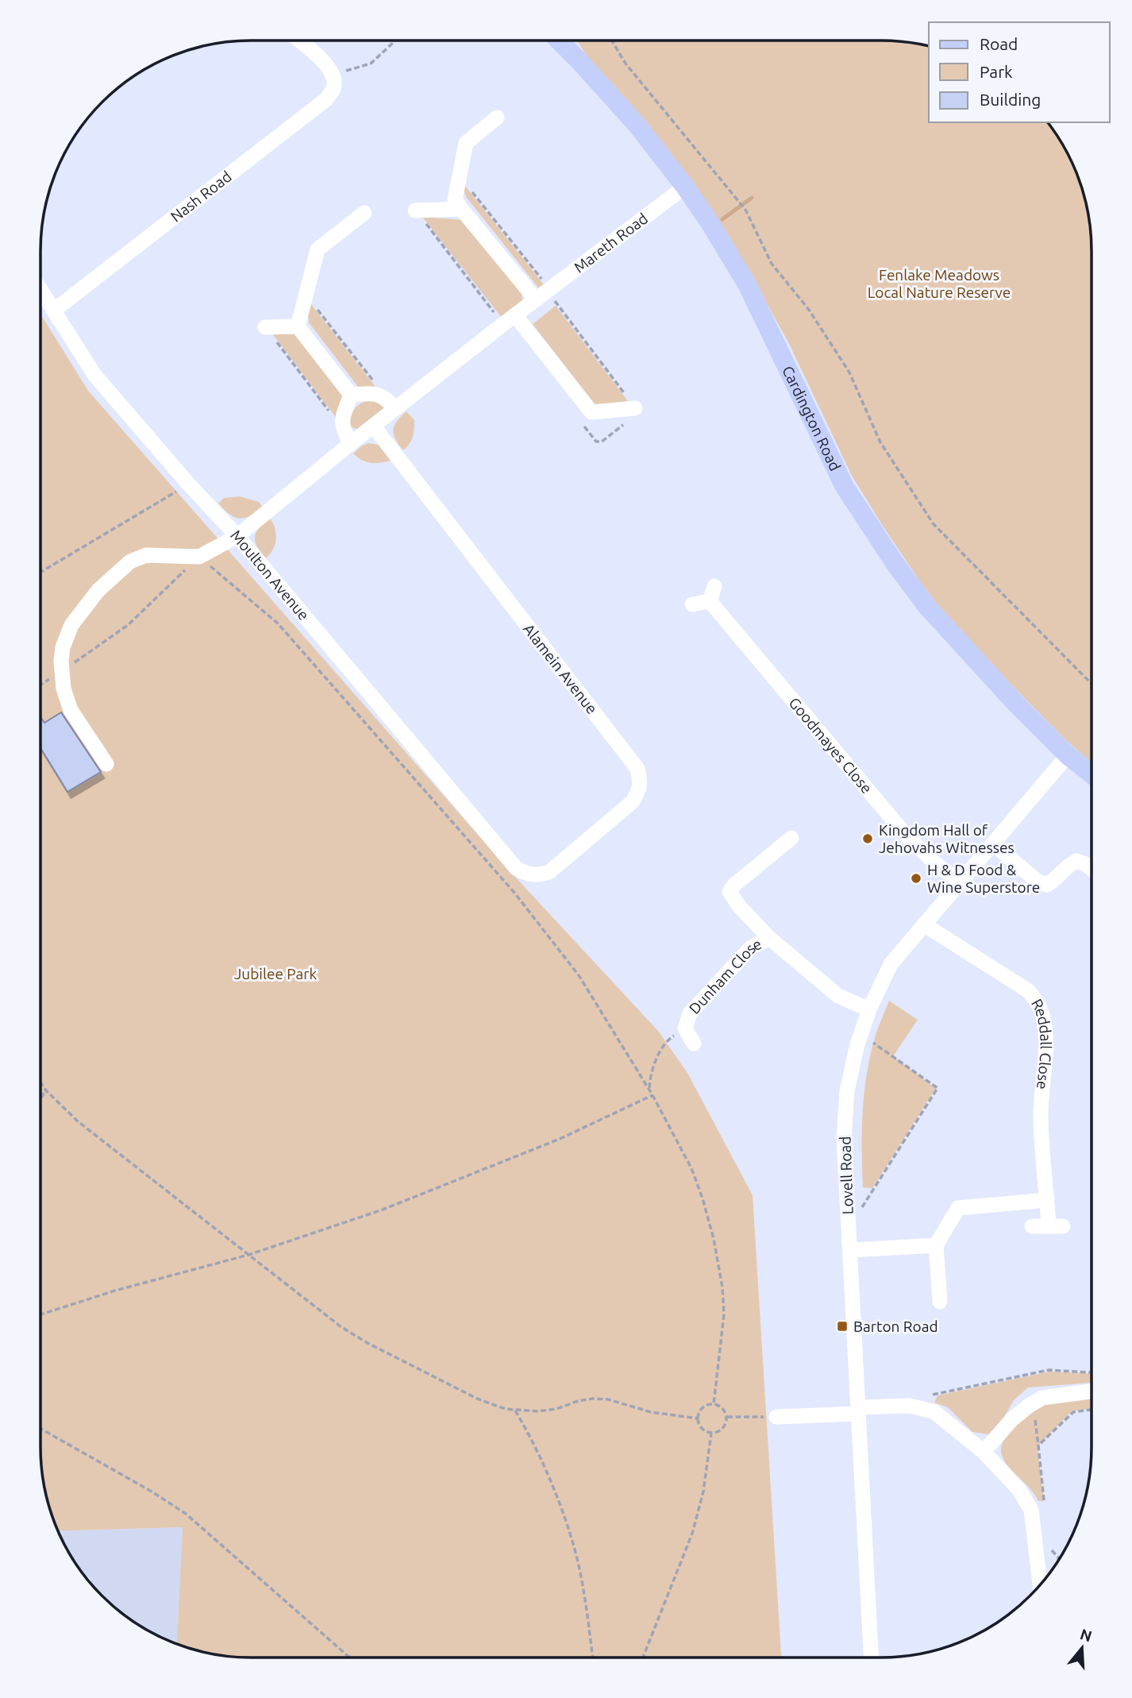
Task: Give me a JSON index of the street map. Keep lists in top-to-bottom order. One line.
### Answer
{"streets":{"main road":["Cardington Road"],"street":["Nash Road","Mareth Road","Moulton Avenue","Alamein Avenue","Goodmayes Close","Dunham Close","Reddall Close","Lovell Road"]},"crossings":[["Nash Road","Moulton Avenue"],["Mareth Road","Cardington Road"],["Mareth Road","Moulton Avenue"],["Mareth Road","Alamein Avenue"],["Cardington Road","Lovell Road"],["Moulton Avenue","Alamein Avenue"],["Goodmayes Close","Lovell Road"],["Dunham Close","Lovell Road"],["Reddall Close","Lovell Road"]],"parks":["Fenlake Meadows Local Nature Reserve","Jubilee Park"],"places":{"other":["Kingdom Hall of Jehovahs Witnesses","H & D Food & Wine Superstore"],"transit":["Barton Road"]},"legend":["Road","Park","Building"],"north":"top"}
